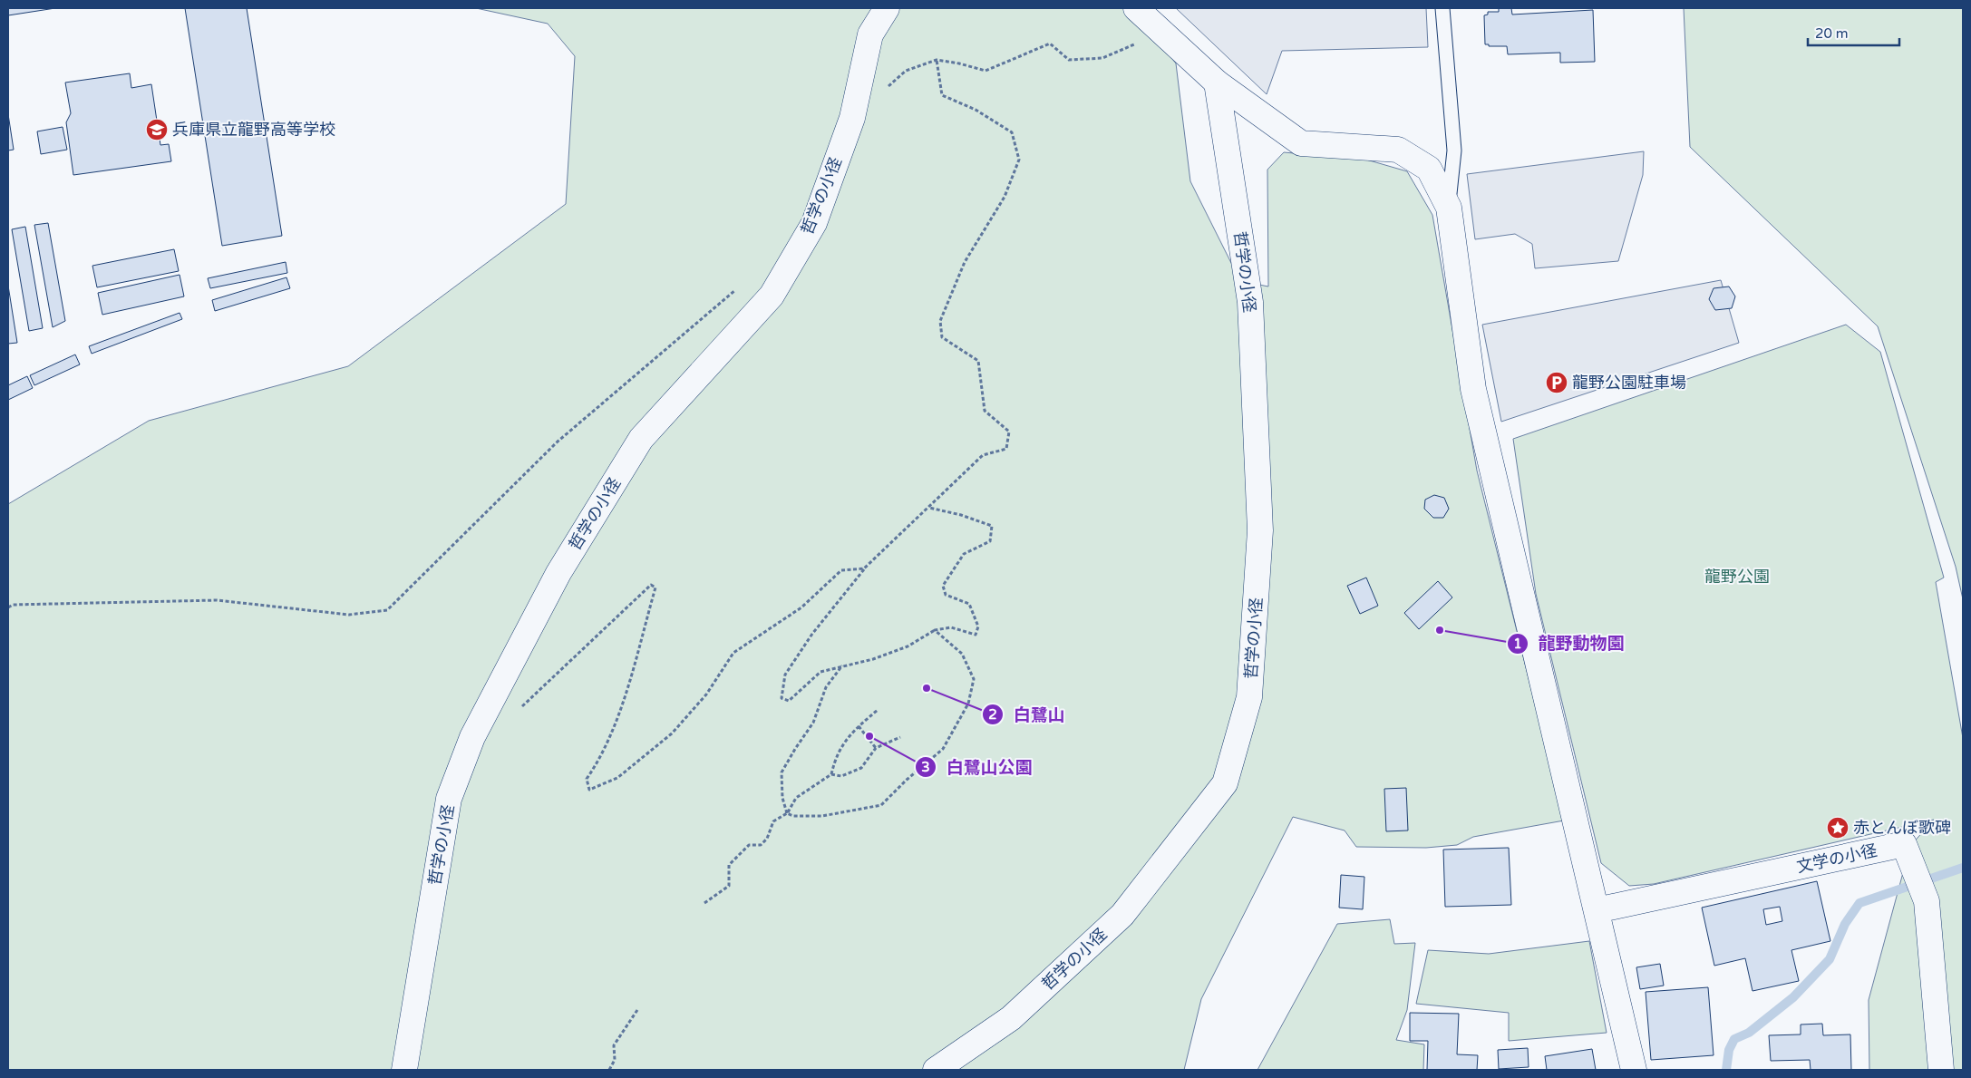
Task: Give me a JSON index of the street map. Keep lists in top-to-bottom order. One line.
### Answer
{"streets":{"street":["哲学の小径","文学の小径"]},"parks":["龍野公園"],"places":{"school or university":["兵庫県立龍野高等学校"],"parking":["龍野公園駐車場"],"other":["龍野動物園","白鷺山","白鷺山公園"],"place":["赤とんぼ歌碑"]},"scale_bar":"20 m"}
